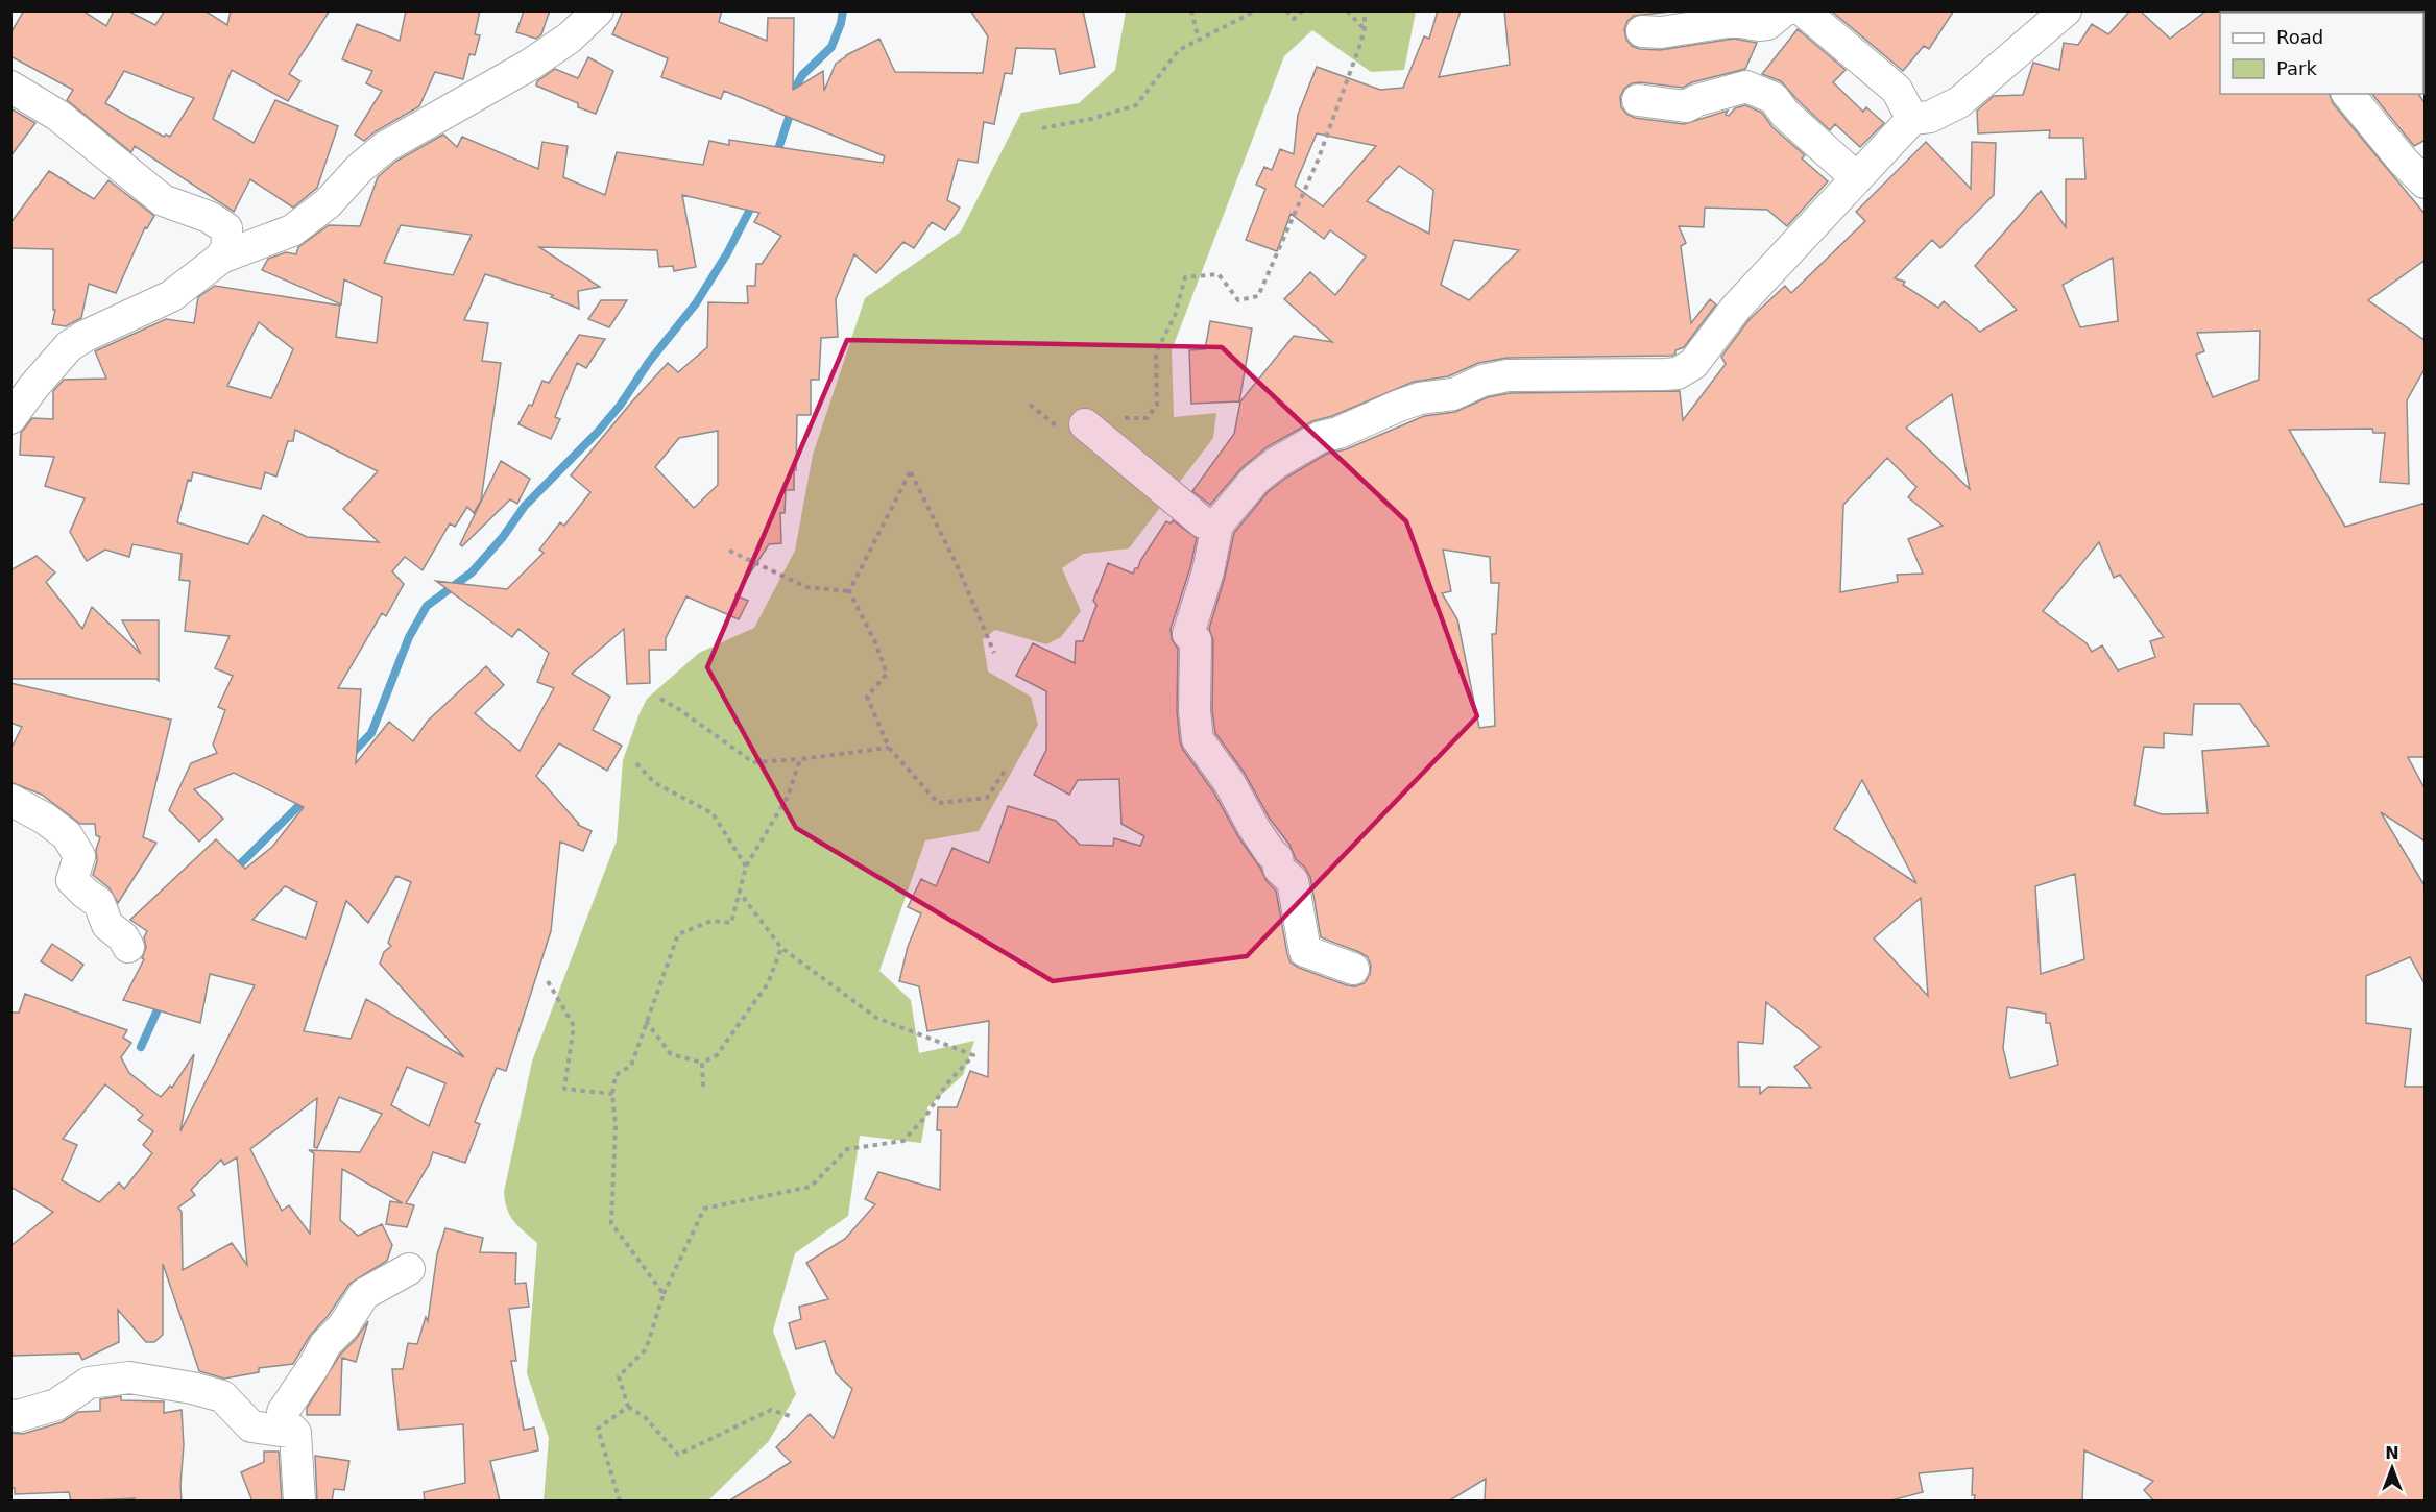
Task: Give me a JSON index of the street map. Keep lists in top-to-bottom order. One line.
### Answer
{"legend":["Road","Park"],"north":"top"}
